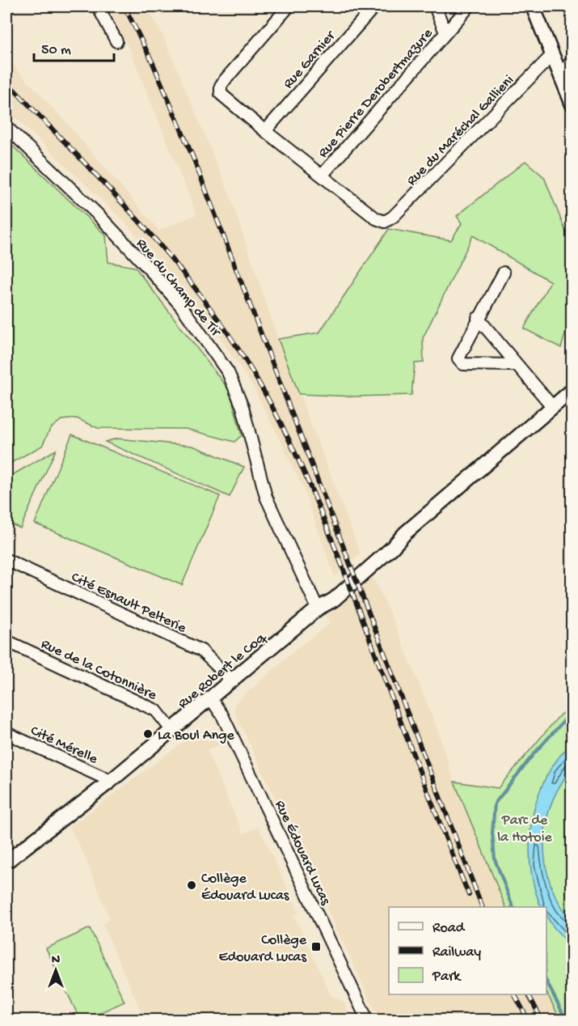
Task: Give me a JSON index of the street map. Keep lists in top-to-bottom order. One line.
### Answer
{"streets":{"street":["Rue Garnier","Rue Pierre Derobertmazure","Rue du Maréchal Gallieni","Rue du Champ de Tir","Cité Esnault Pelterie","Rue de la Cotonnière","Rue Robert le Coq","Cité Mérelle","Rue Édouard Lucas"]},"crossings":[["Rue Pierre Derobertmazure","Rue du Maréchal Gallieni"],["Rue du Champ de Tir","Rue Robert le Coq"],["Cité Esnault Pelterie","Rue Robert le Coq"],["Rue de la Cotonnière","Rue Robert le Coq"],["Rue Robert le Coq","Cité Mérelle"],["Rue Robert le Coq","Rue Édouard Lucas"]],"parks":["Parc de la Hotoie"],"places":{"other":["La Boul Ange","Collège Édouard Lucas"],"transit":["Collège Edouard Lucas"]},"legend":["Road","Railway","Park"],"scale_bar":"50 m","north":"top"}
